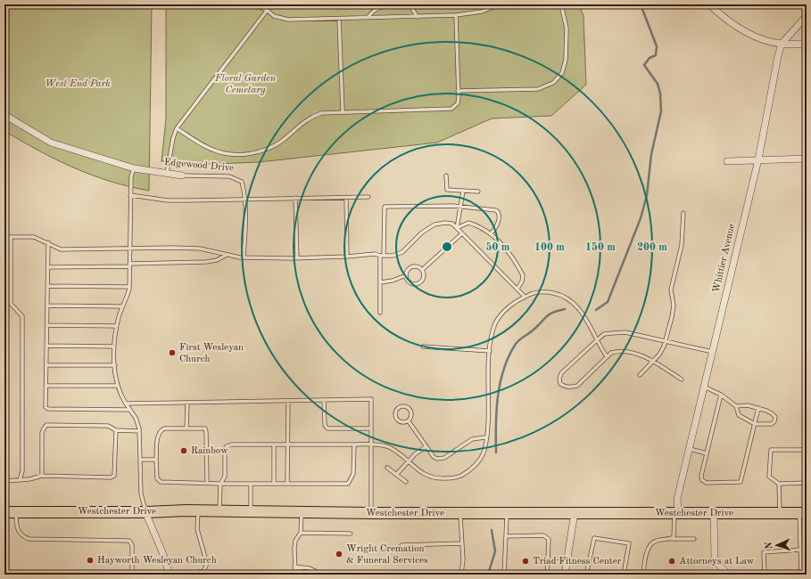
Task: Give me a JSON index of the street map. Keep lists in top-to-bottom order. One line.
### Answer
{"streets":{"main road":["Westchester Drive"],"street":["Edgewood Drive","Whittier Avenue"]},"crossings":[["Whittier Avenue","Westchester Drive"]],"parks":["Floral Garden Cemetary","West End Park"],"places":["First Wesleyan Church","Rainbow","Wright Cremation & Funeral Services","Hayworth Wesleyan Church","Triad Fitness Center","Attorneys at Law"],"north":"left","rings":["50 m","100 m","150 m","200 m"]}
